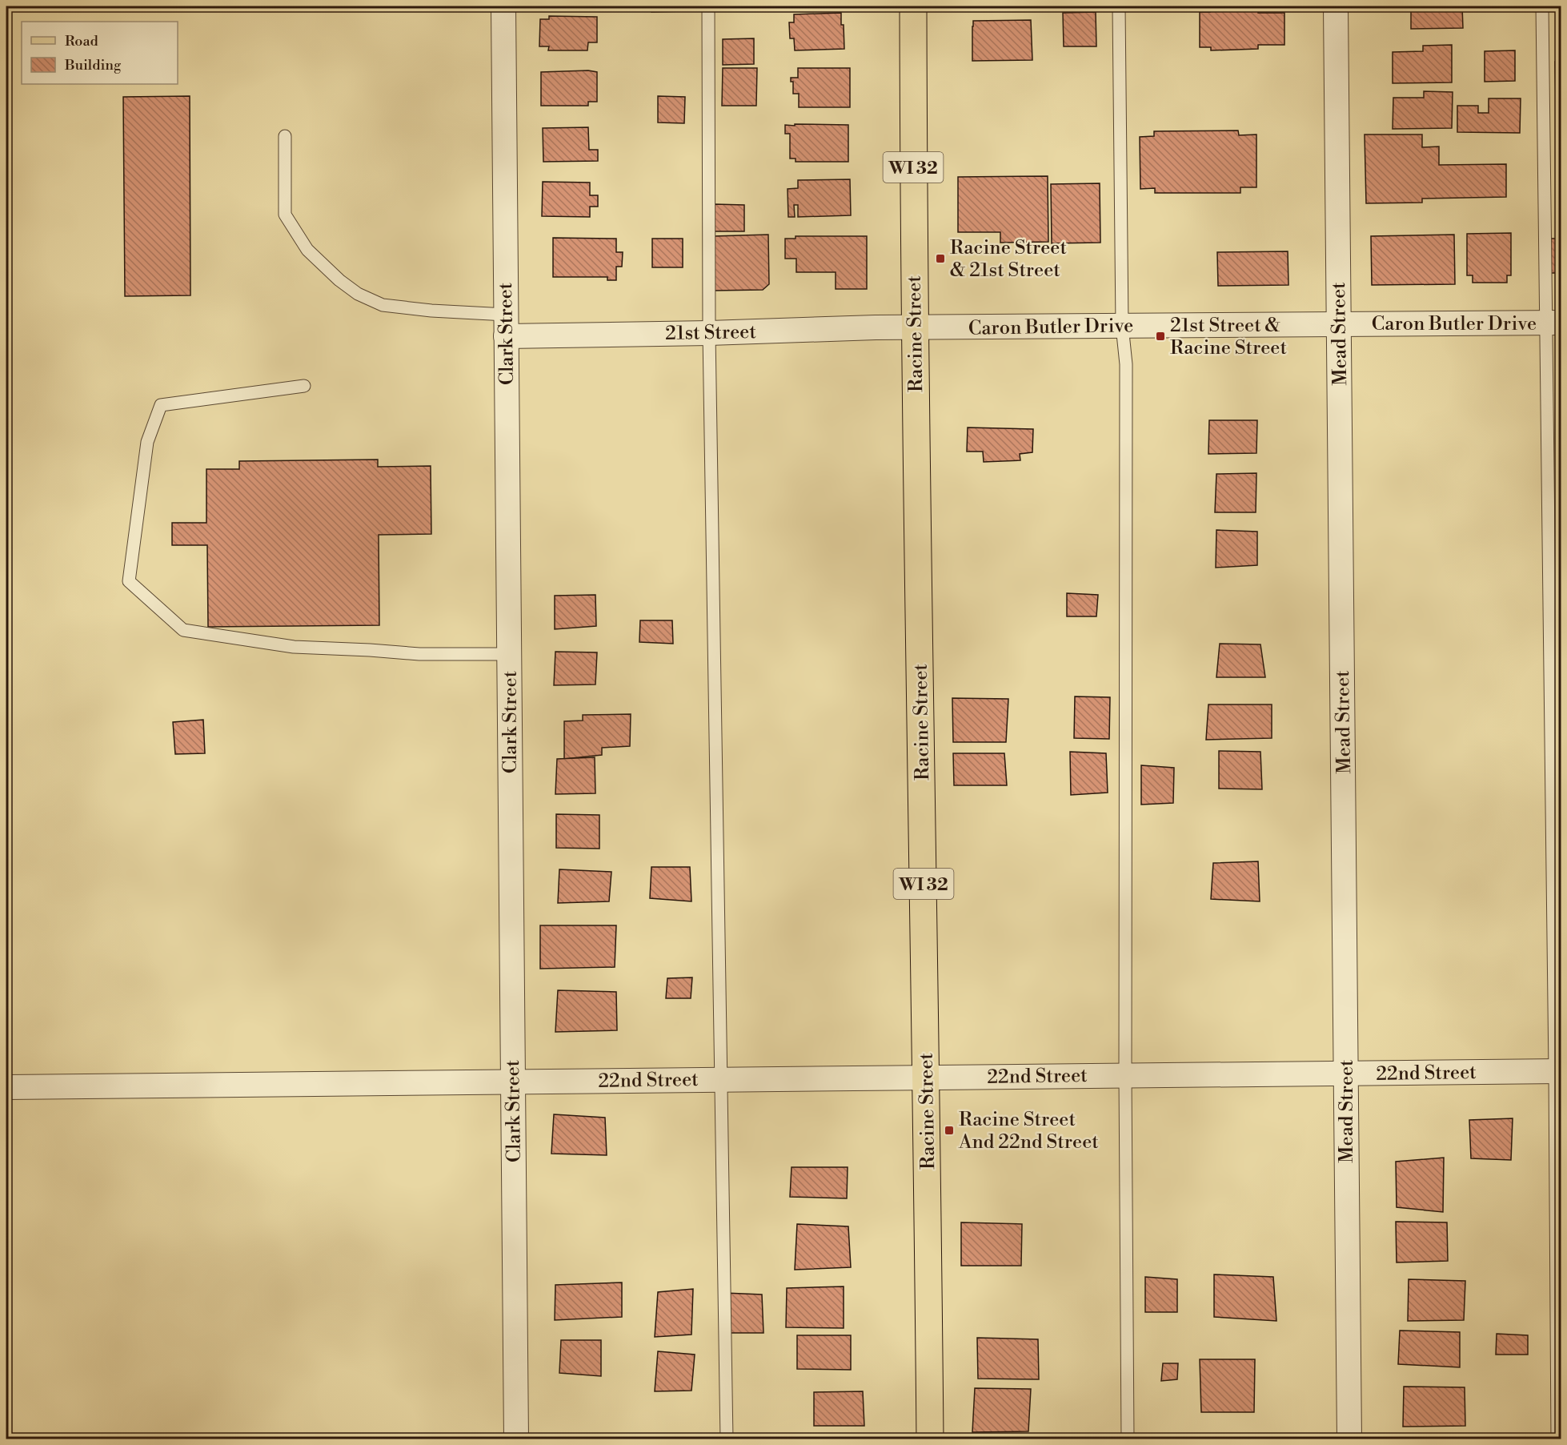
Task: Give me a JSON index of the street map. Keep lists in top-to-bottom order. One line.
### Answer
{"streets":{"main road":["WI 32","Racine Street"],"street":["Caron Butler Drive","21st Street","Clark Street","Mead Street","22nd Street"]},"crossings":[["Caron Butler Drive","21st Street"],["Caron Butler Drive","Racine Street"],["Caron Butler Drive","Mead Street"],["21st Street","Clark Street"],["21st Street","Racine Street"],["Clark Street","22nd Street"],["Racine Street","22nd Street"],["Mead Street","22nd Street"]],"places":{"transit":["Racine Street & 21st Street","21st Street & Racine Street","Racine Street And 22nd Street"]},"legend":["Road","Building"]}
